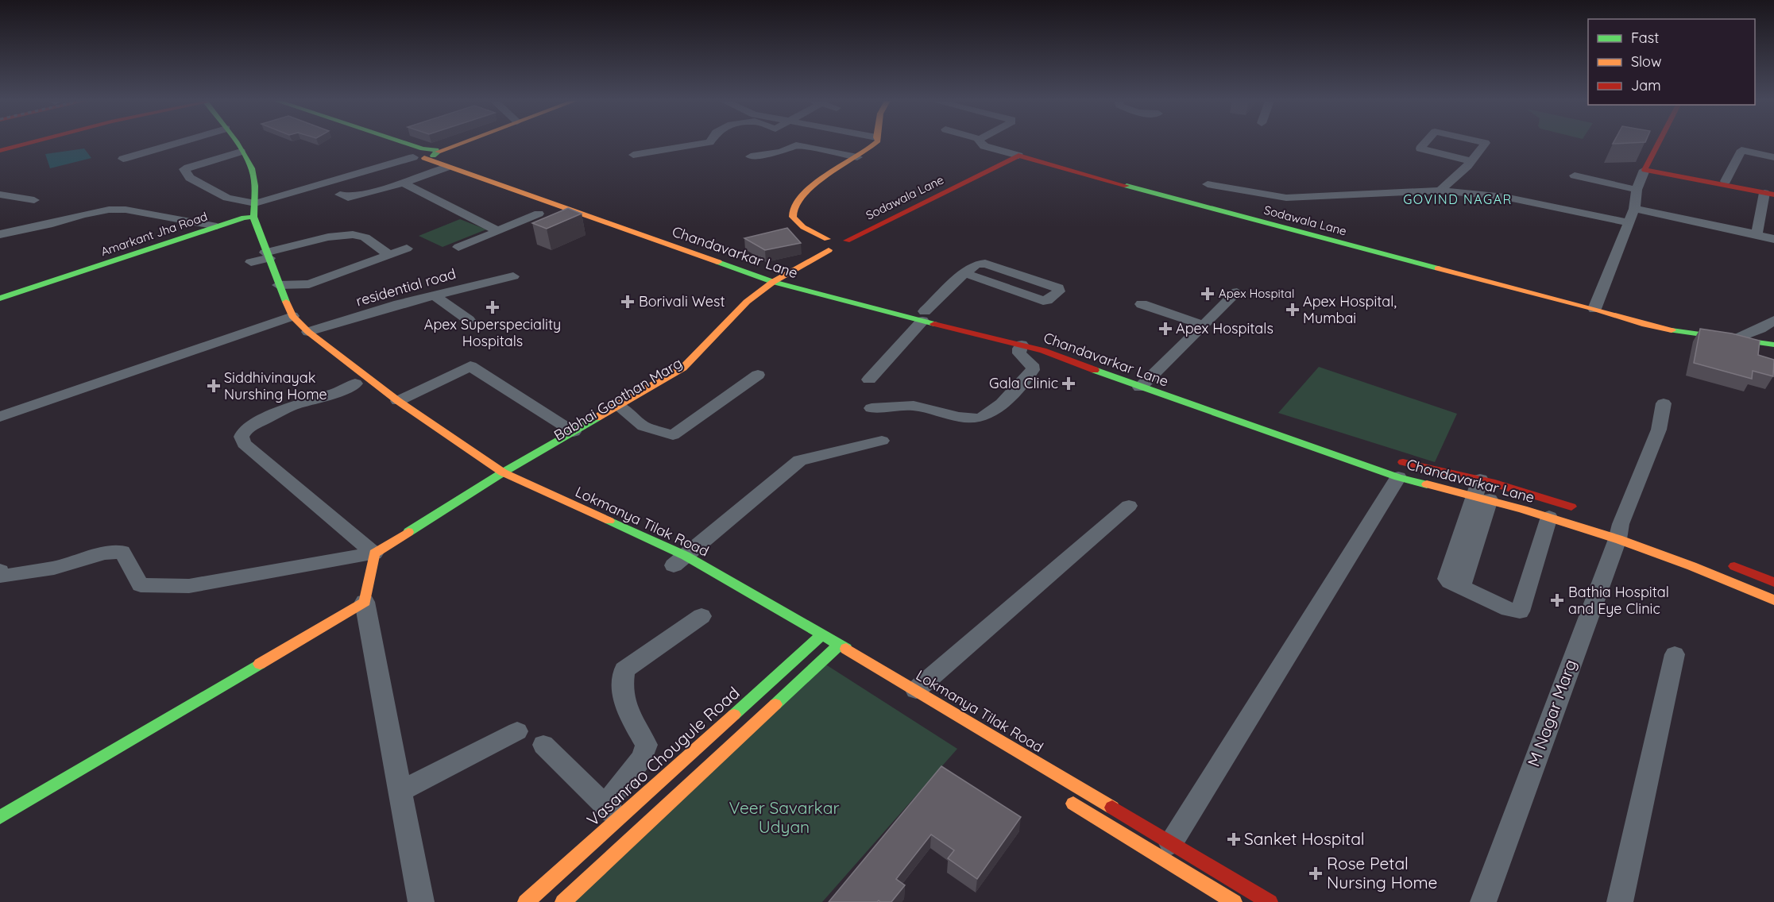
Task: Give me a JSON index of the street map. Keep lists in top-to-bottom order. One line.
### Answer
{"streets":{"street":["Sodawala Lane","Amarkant Jha Road","Chandavarkar Lane","residential road","Babhai Gaothan Marg","Lokmanya Tilak Road","M Nagar Marg","Vasanrao Chougule Road"]},"crossings":[["Sodawala Lane","Chandavarkar Lane"],["Sodawala Lane","Babhai Gaothan Marg"],["Amarkant Jha Road","Lokmanya Tilak Road"],["Chandavarkar Lane","Babhai Gaothan Marg"],["Chandavarkar Lane","M Nagar Marg"],["residential road","Lokmanya Tilak Road"],["Babhai Gaothan Marg","Lokmanya Tilak Road"],["Lokmanya Tilak Road","Vasanrao Chougule Road"]],"districts":["GOVIND NAGAR"],"parks":["Veer Savarkar Udyan"],"places":{"health":["Apex Hospital","Borivali West","Apex Superspeciality Hospitals","Apex Hospital, Mumbai","Apex Hospitals","Gala Clinic","Siddhivinayak Nurshing Home","Bathia Hospital and Eye Clinic","Sanket Hospital","Rose Petal Nursing Home"]},"legend":["Fast","Slow","Jam"]}
